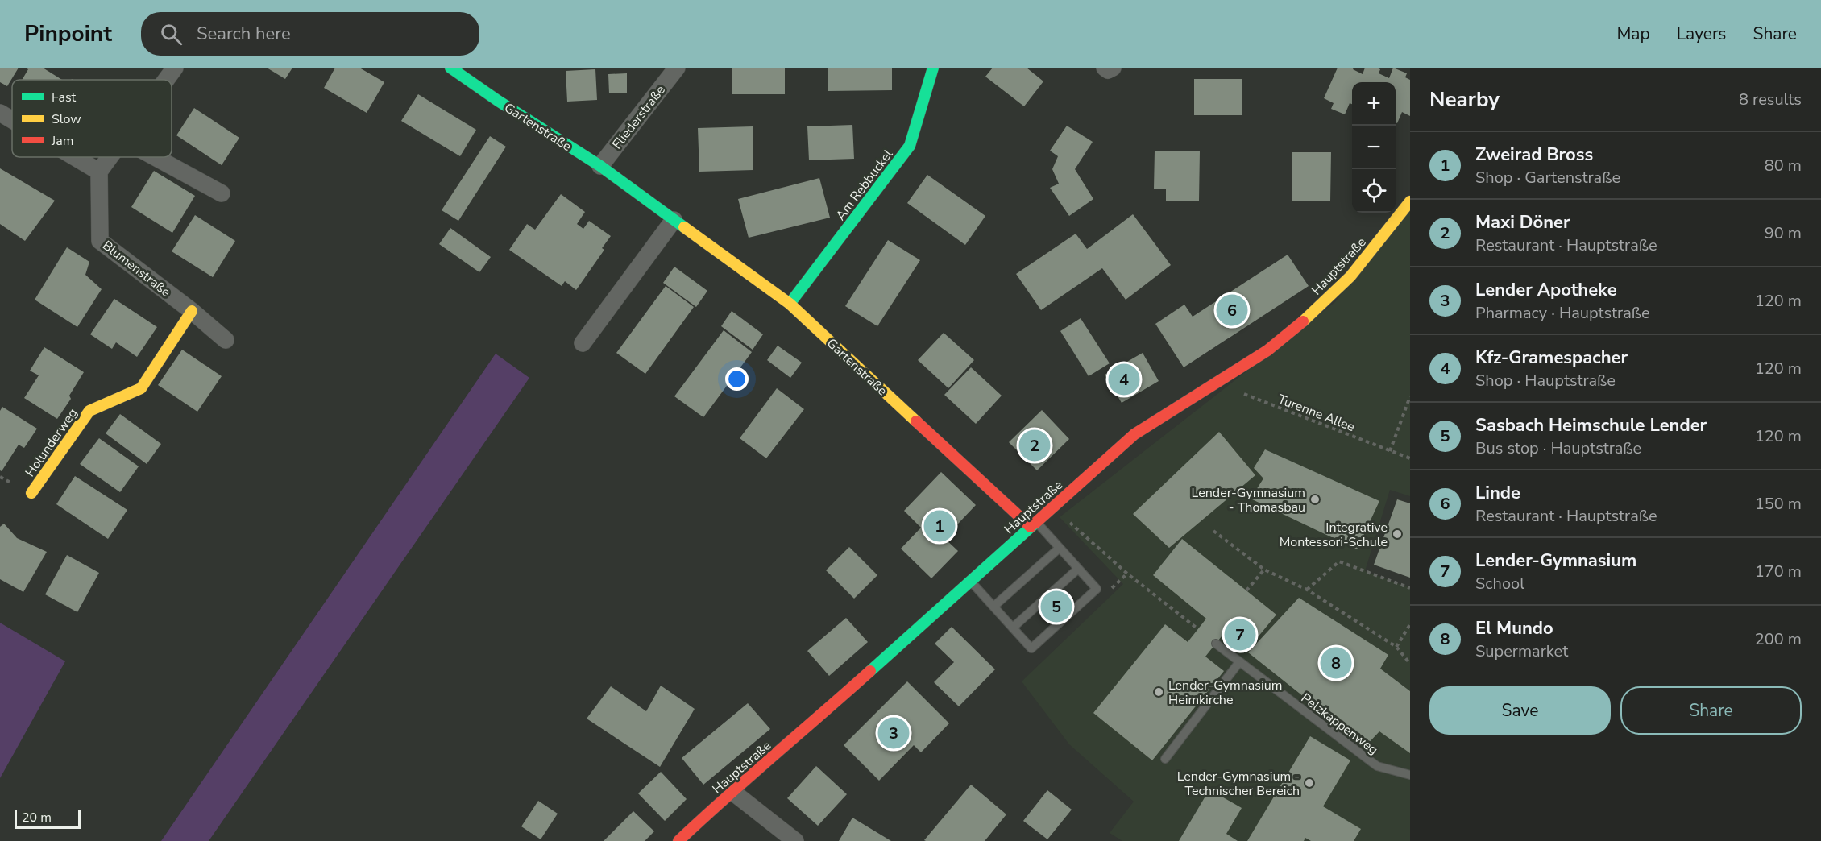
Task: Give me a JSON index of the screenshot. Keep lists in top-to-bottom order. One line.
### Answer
{"streets":{"street":["Fliederstraße","Gartenstraße","Am Rebbuckel","Hauptstraße","Blumenstraße","Holunderweg"],"lane":["Pelzkappenweg"],"path":["Turenne Allee"]},"crossings":[["Fliederstraße","Gartenstraße"],["Gartenstraße","Am Rebbuckel"],["Gartenstraße","Hauptstraße"],["Hauptstraße","Turenne Allee"],["Blumenstraße","Holunderweg"]],"places":["Lender-Gymnasium - Thomasbau","Integrative Montessori-Schule","Lender-Gymnasium Heimkirche","Lender-Gymnasium - Technischer Bereich"],"legend":["Fast","Slow","Jam"],"scale_bar":"20 m","page":{"header":"Pinpoint","search":"Search here","nav":["Map","Layers","Share"],"heading":["Nearby","8 results"],"map_buttons":["+","−"],"list":[{"mark":"1","name":"Zweirad Bross","note":"Shop · Gartenstraße","value":"80 m"},{"mark":"2","name":"Maxi Döner","note":"Restaurant · Hauptstraße","value":"90 m"},{"mark":"3","name":"Lender Apotheke","note":"Pharmacy · Hauptstraße","value":"120 m"},{"mark":"4","name":"Kfz-Gramespacher","note":"Shop · Hauptstraße","value":"120 m"},{"mark":"5","name":"Sasbach Heimschule Lender","note":"Bus stop · Hauptstraße","value":"120 m"},{"mark":"6","name":"Linde","note":"Restaurant · Hauptstraße","value":"150 m"},{"mark":"7","name":"Lender-Gymnasium","note":"School","value":"170 m"},{"mark":"8","name":"El Mundo","note":"Supermarket","value":"200 m"}],"pins":["6","4","2","1","5","7","8","3"],"buttons":["Save","Share"],"scale":"20 m"}}
